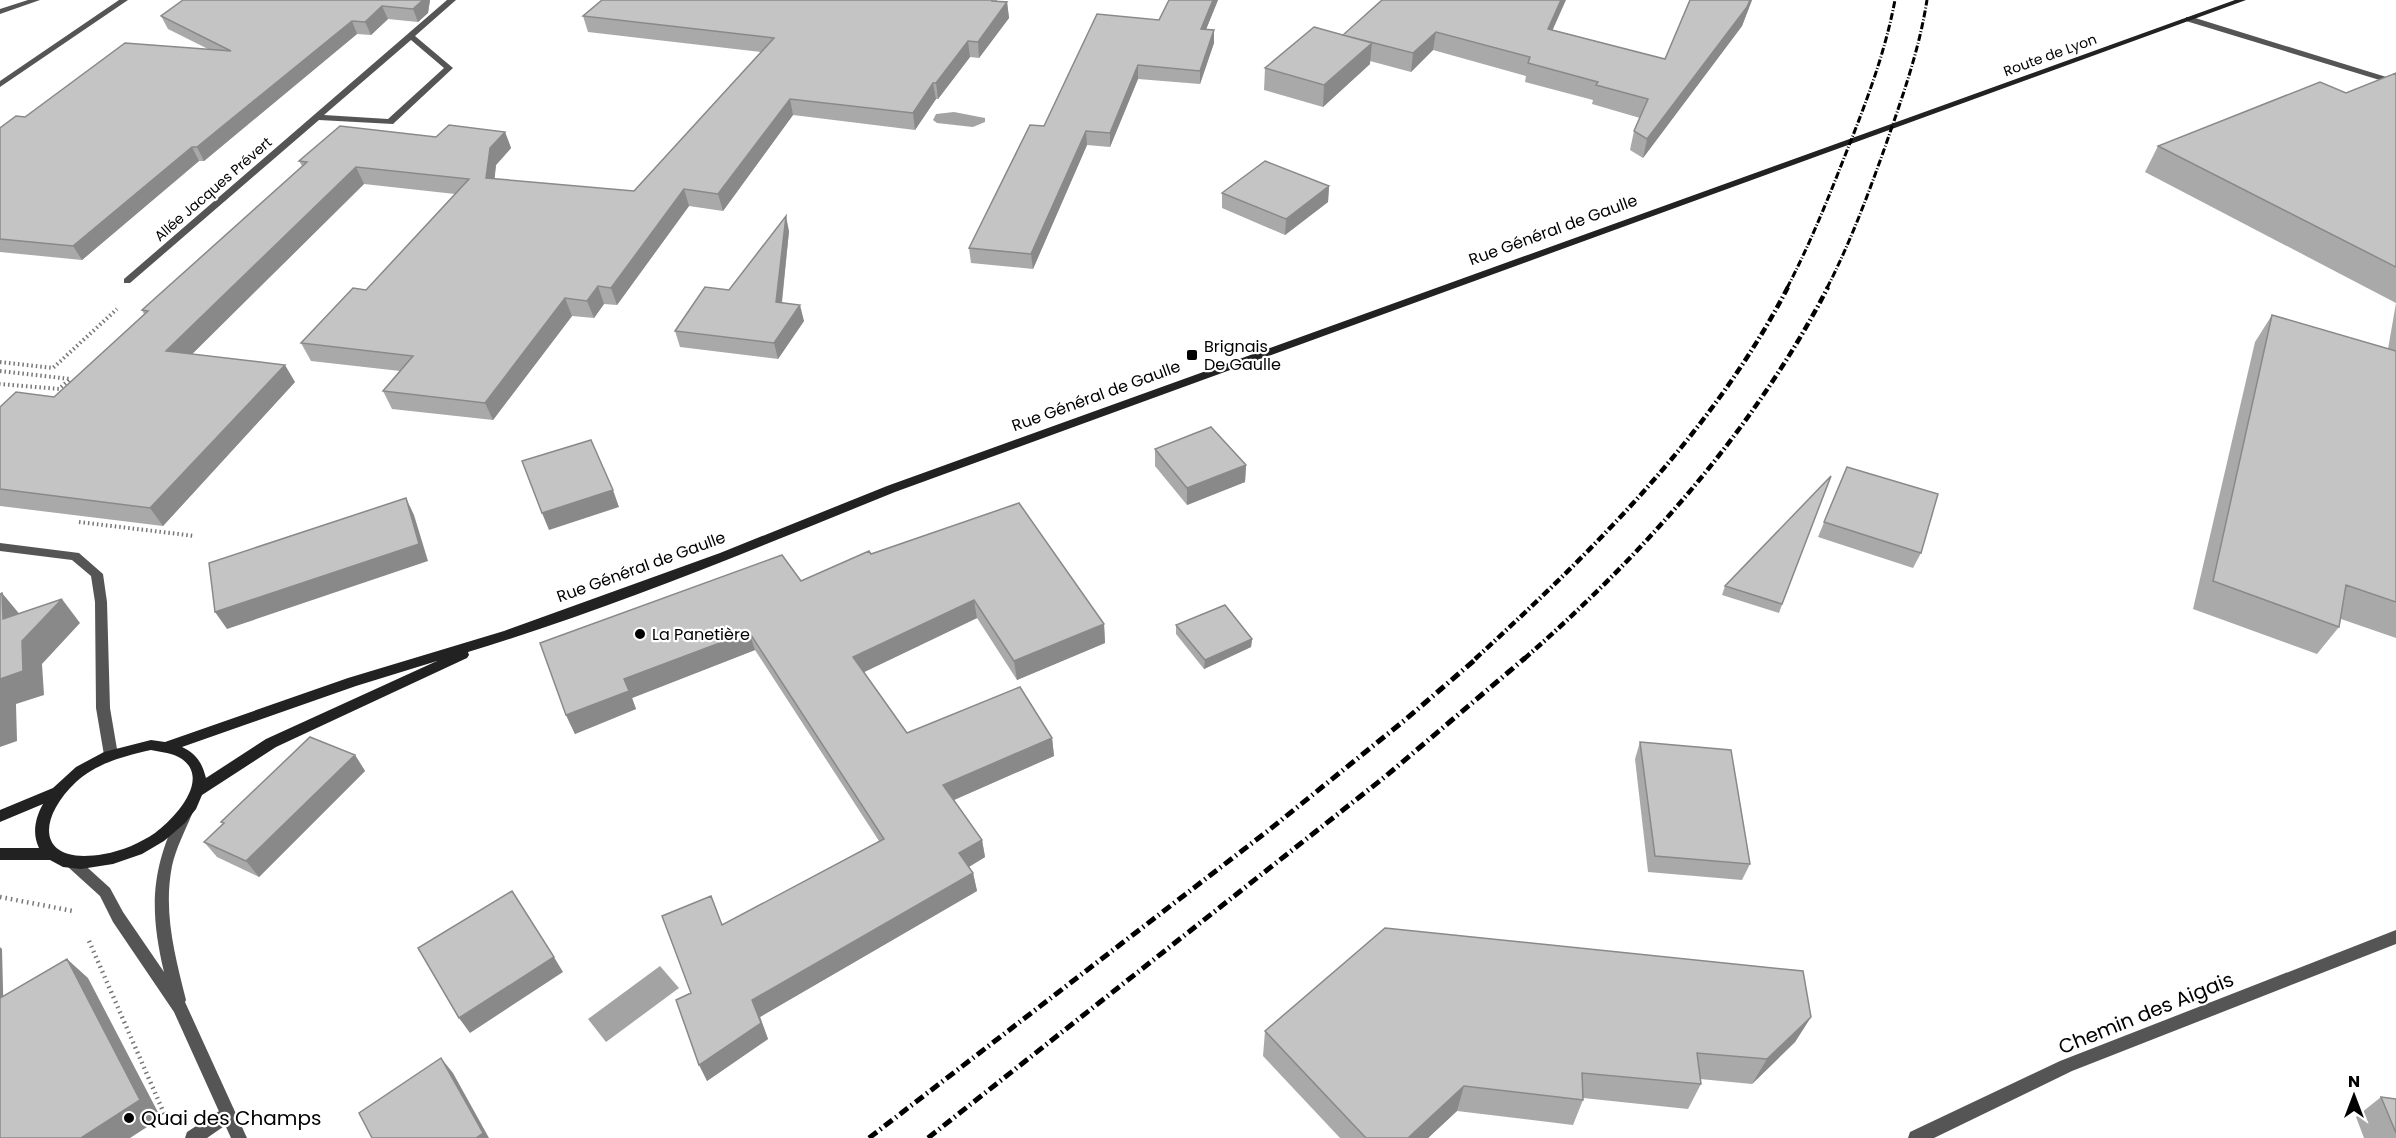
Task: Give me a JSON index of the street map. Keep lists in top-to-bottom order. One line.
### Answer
{"streets":{"main road":["Route de Lyon","Rue Général de Gaulle"],"street":["Allée Jacques Prévert","Chemin des Aigais"]},"crossings":[["Route de Lyon","Rue Général de Gaulle"]],"places":{"transit":["Brignais De Gaulle"],"other":["La Panetière","Quai des Champs"]},"north":"top"}
